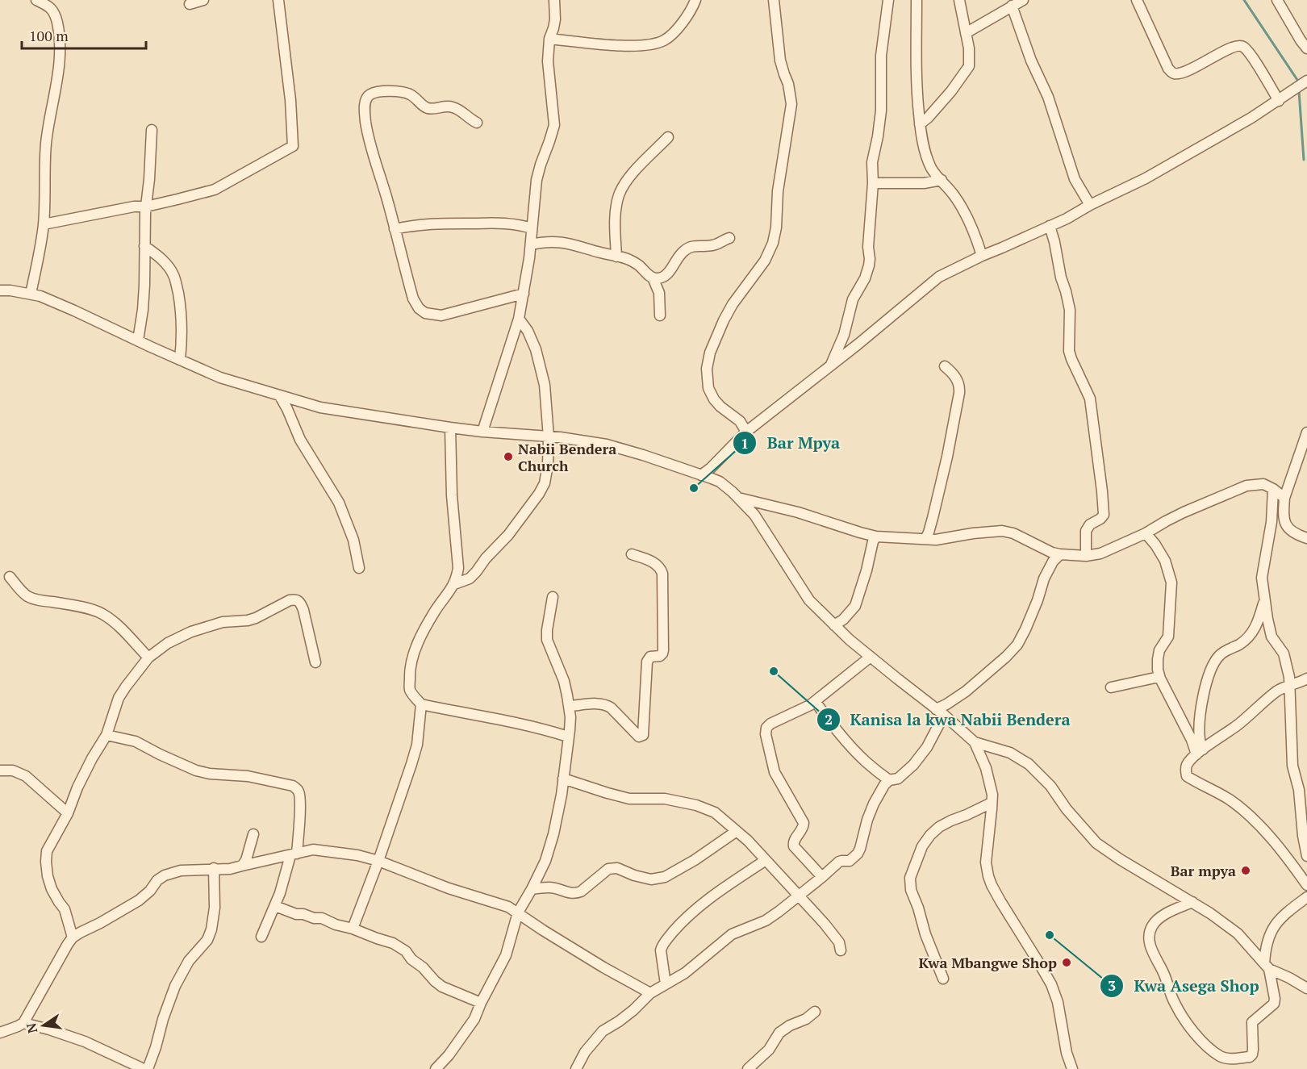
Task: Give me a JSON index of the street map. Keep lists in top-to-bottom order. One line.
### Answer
{"places":["Nabii Bendera Church","Bar Mpya","Kanisa la kwa Nabii Bendera","Bar mpya","Kwa Asega Shop","Kwa Mbangwe Shop"],"scale_bar":"100 m","north":"left"}
